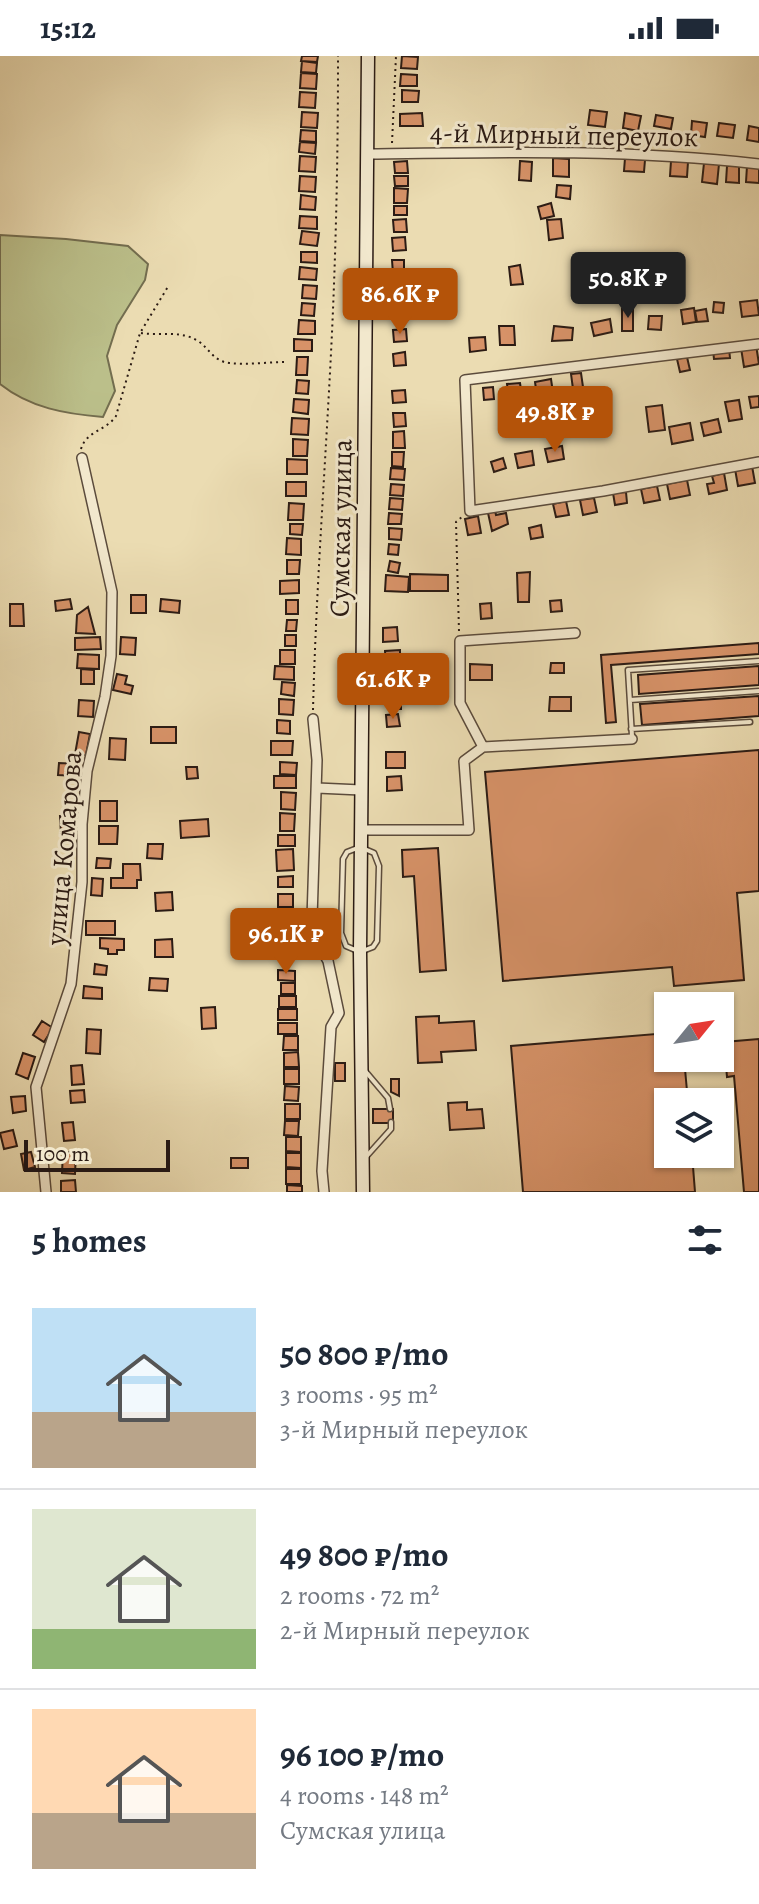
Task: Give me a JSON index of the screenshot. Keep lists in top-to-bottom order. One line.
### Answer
{"streets":{"main road":["Сумская улица"],"street":["4-й Мирный переулок","улица Комарова"]},"crossings":[["4-й Мирный переулок","Сумская улица"]],"scale_bar":"100 m","north":"top right","page":{"status":"15:12","price":["50.8K ₽","86.6K ₽","49.8K ₽","61.6K ₽","96.1K ₽"],"scale":"100 m","heading":"5 homes","list":[{"name":"50 800 ₽/mo","note":"3 rooms · 95 m² · 3-й Мирный переулок"},{"name":"49 800 ₽/mo","note":"2 rooms · 72 m² · 2-й Мирный переулок"},{"name":"96 100 ₽/mo","note":"4 rooms · 148 m² · Сумская улица"}]}}
